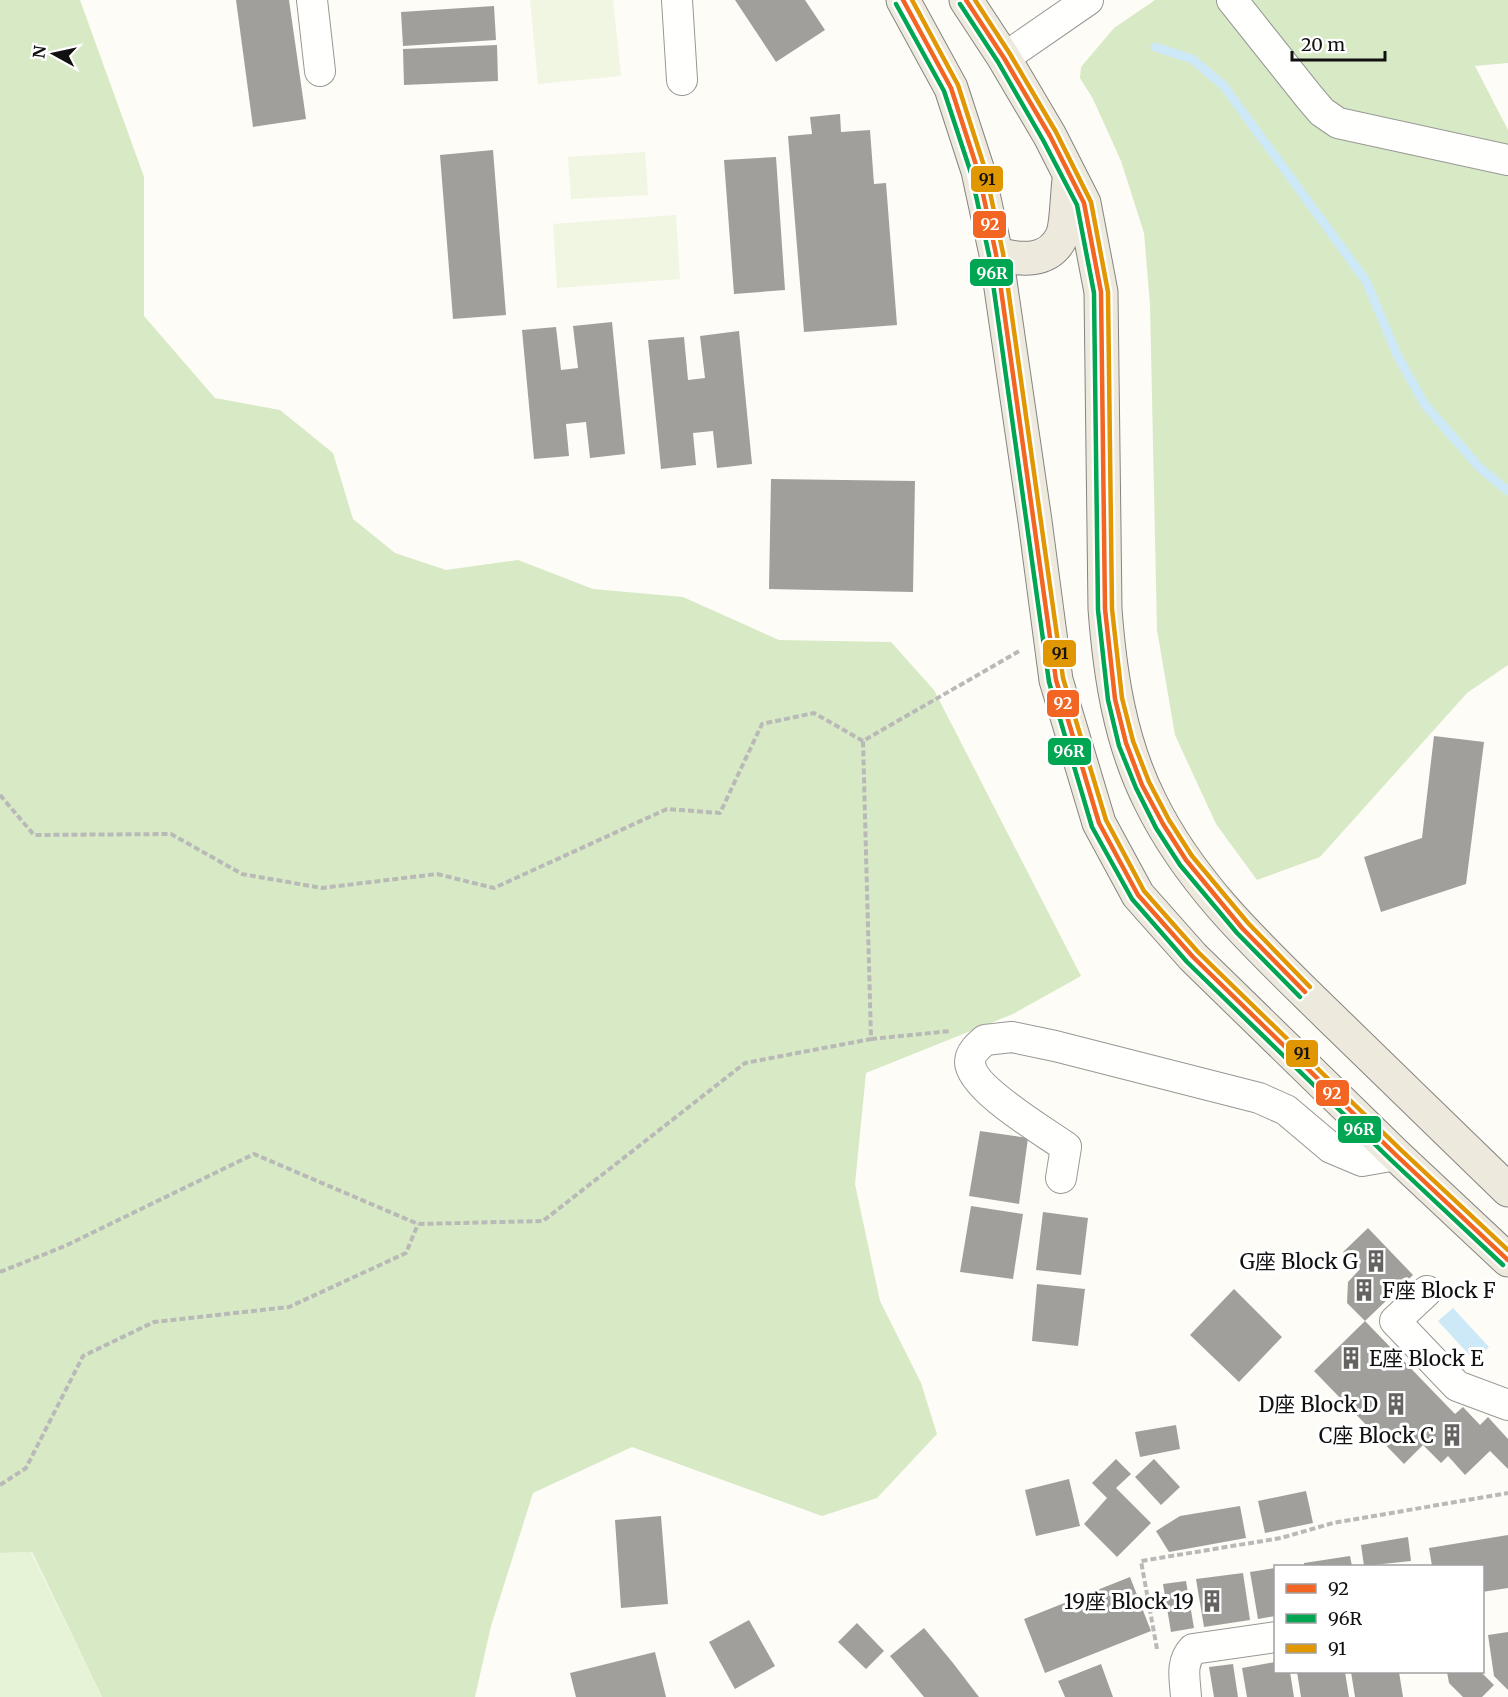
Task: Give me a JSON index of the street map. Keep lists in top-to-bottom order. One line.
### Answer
{"places":{"building":["G座 Block G","F座 Block F","E座 Block E","D座 Block D","C座 Block C","19座 Block 19"]},"lines":["transit line 92","transit line 91","transit line 96R"],"legend":["92","96R","91"],"scale_bar":"20 m","north":"left"}
